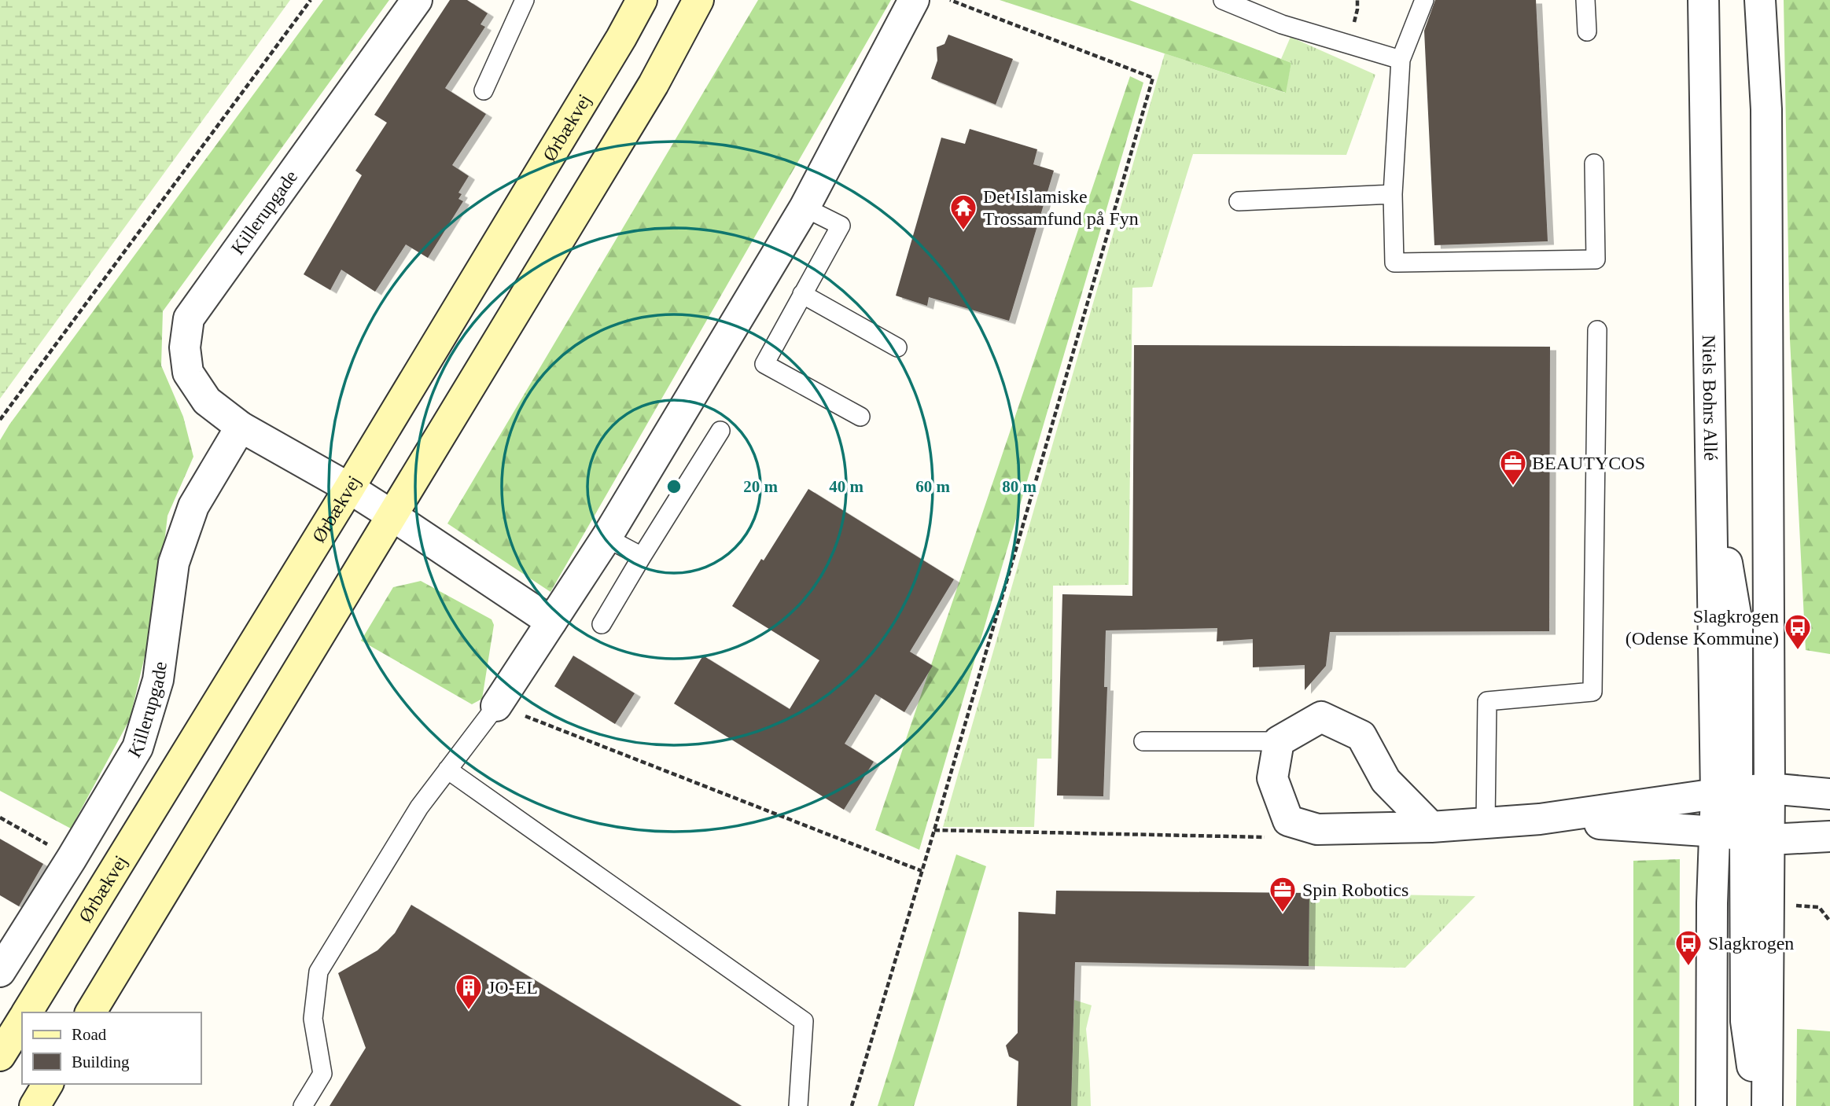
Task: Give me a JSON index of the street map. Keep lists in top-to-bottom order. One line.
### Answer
{"streets":{"main road":["Ørbækvej"],"street":["Killerupgade","Niels Bohrs Allé"]},"crossings":[["Ørbækvej","Killerupgade"]],"places":{"temple":["Det Islamiske Trossamfund på Fyn"],"office":["BEAUTYCOS","Spin Robotics"],"bus stop":["Slagkrogen (Odense Kommune)","Slagkrogen"],"building":["JO-EL"]},"legend":["Road","Building"],"rings":["20 m","40 m","60 m","80 m"]}
